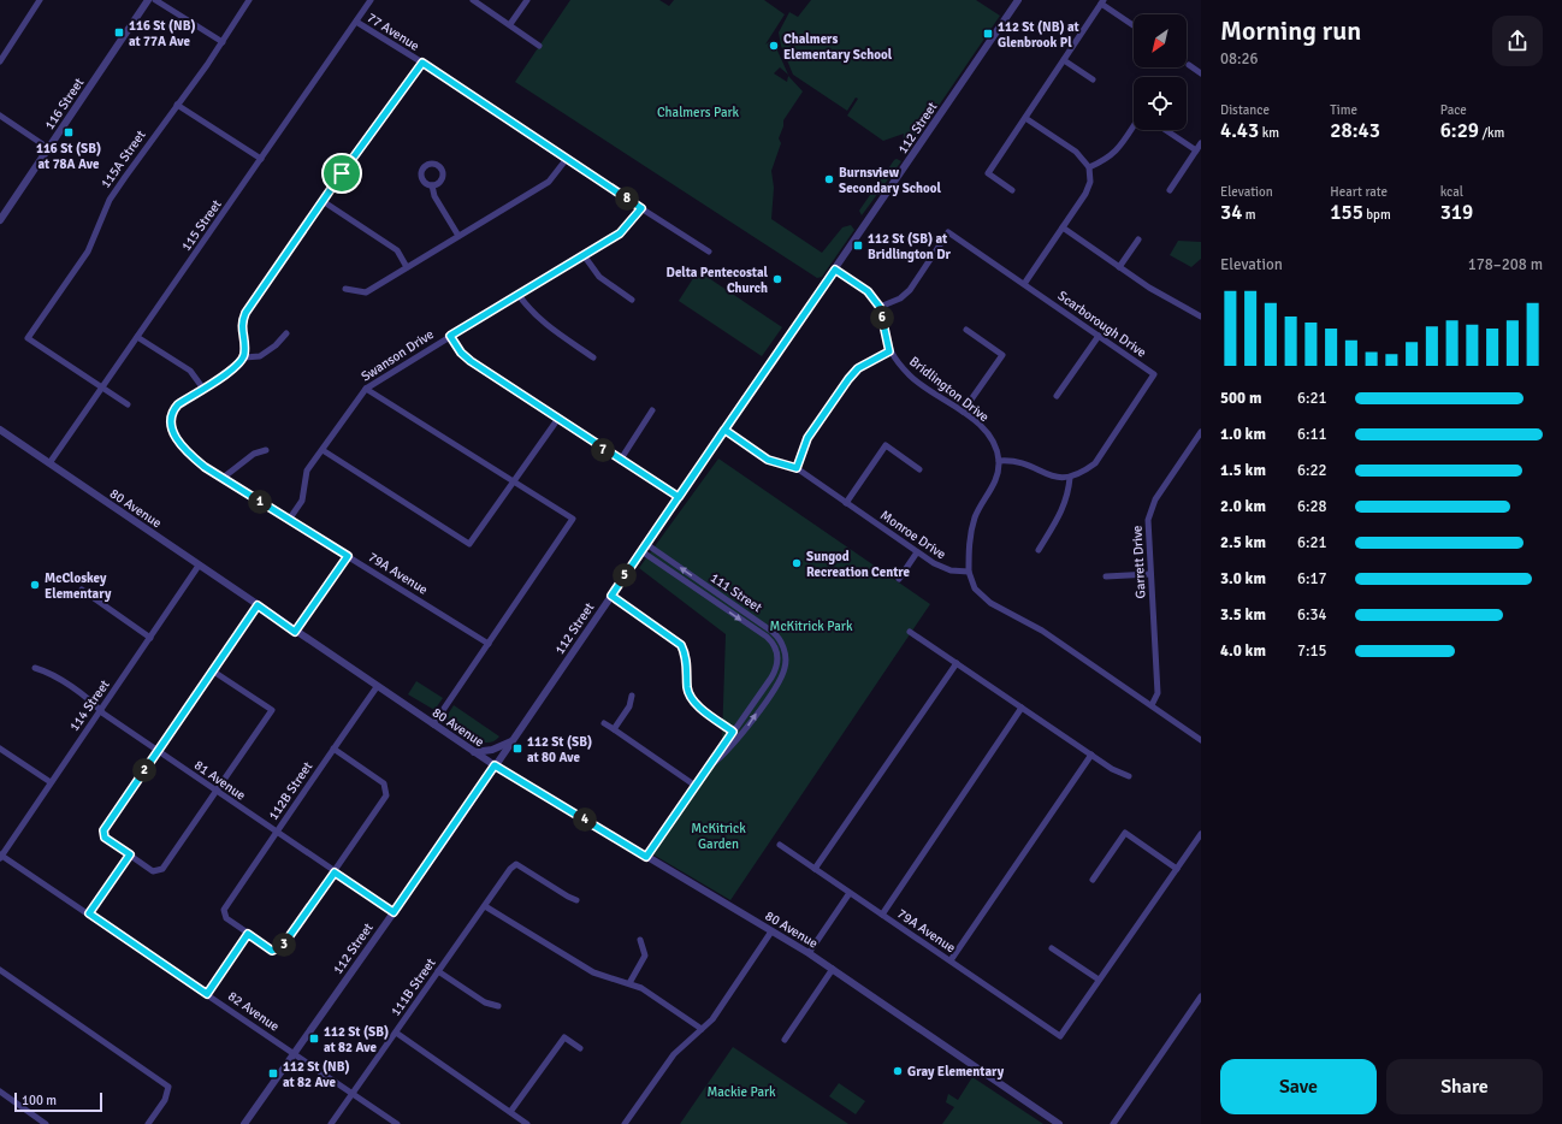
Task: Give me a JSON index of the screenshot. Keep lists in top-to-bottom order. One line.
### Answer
{"streets":{"street":["77 Avenue","116 Street","112 Street","115A Street","115 Street","Scarborough Drive","Swanson Drive","Bridlington Drive","80 Avenue","Monroe Drive","Garrett Drive","79A Avenue","111 Street","114 Street","81 Avenue","112B Street","111B Street","82 Avenue"]},"crossings":[["77 Avenue","115 Street"],["77 Avenue","Swanson Drive"],["112 Street","Bridlington Drive"],["112 Street","80 Avenue"],["112 Street","Monroe Drive"],["112 Street","111 Street"],["112 Street","81 Avenue"],["112 Street","82 Avenue"],["115A Street","115 Street"],["115 Street","80 Avenue"],["Scarborough Drive","Bridlington Drive"],["Swanson Drive","79A Avenue"],["80 Avenue","111 Street"],["80 Avenue","114 Street"],["80 Avenue","112B Street"],["114 Street","81 Avenue"],["114 Street","82 Avenue"],["81 Avenue","112B Street"],["111B Street","82 Avenue"]],"parks":["Chalmers Park","McKitrick Park","McKitrick Garden","Mackie Park"],"places":{"transit":["116 St (NB) at 77A Ave","112 St (NB) at Glenbrook Pl","116 St (SB) at 78A Ave","112 St (SB) at Bridlington Dr","112 St (SB) at 80 Ave","112 St (SB) at 82 Ave","112 St (NB) at 82 Ave"],"other":["Chalmers Elementary School","Burnsview Secondary School","Delta Pentecostal Church","Sungod Recreation Centre","McCloskey Elementary","Gray Elementary"]},"scale_bar":"100 m","north":"bottom left","page":{"heading":["Morning run","08:26"],"stats":[["Distance","4.43 km"],["Time","28:43"],["Pace","6:29 /km"],["Elevation","34 m"],["Heart rate","155 bpm"],["kcal","319"]],"pins":["8","6","7","1","5","2","4","3"],"chart":["Elevation","178–208 m"],"list":[{"name":"500 m","note":"6:21"},{"name":"1.0 km","note":"6:11"},{"name":"1.5 km","note":"6:22"},{"name":"2.0 km","note":"6:28"},{"name":"2.5 km","note":"6:21"},{"name":"3.0 km","note":"6:17"},{"name":"3.5 km","note":"6:34"},{"name":"4.0 km","note":"7:15"}],"buttons":["Save","Share"],"scale":"100 m"}}
